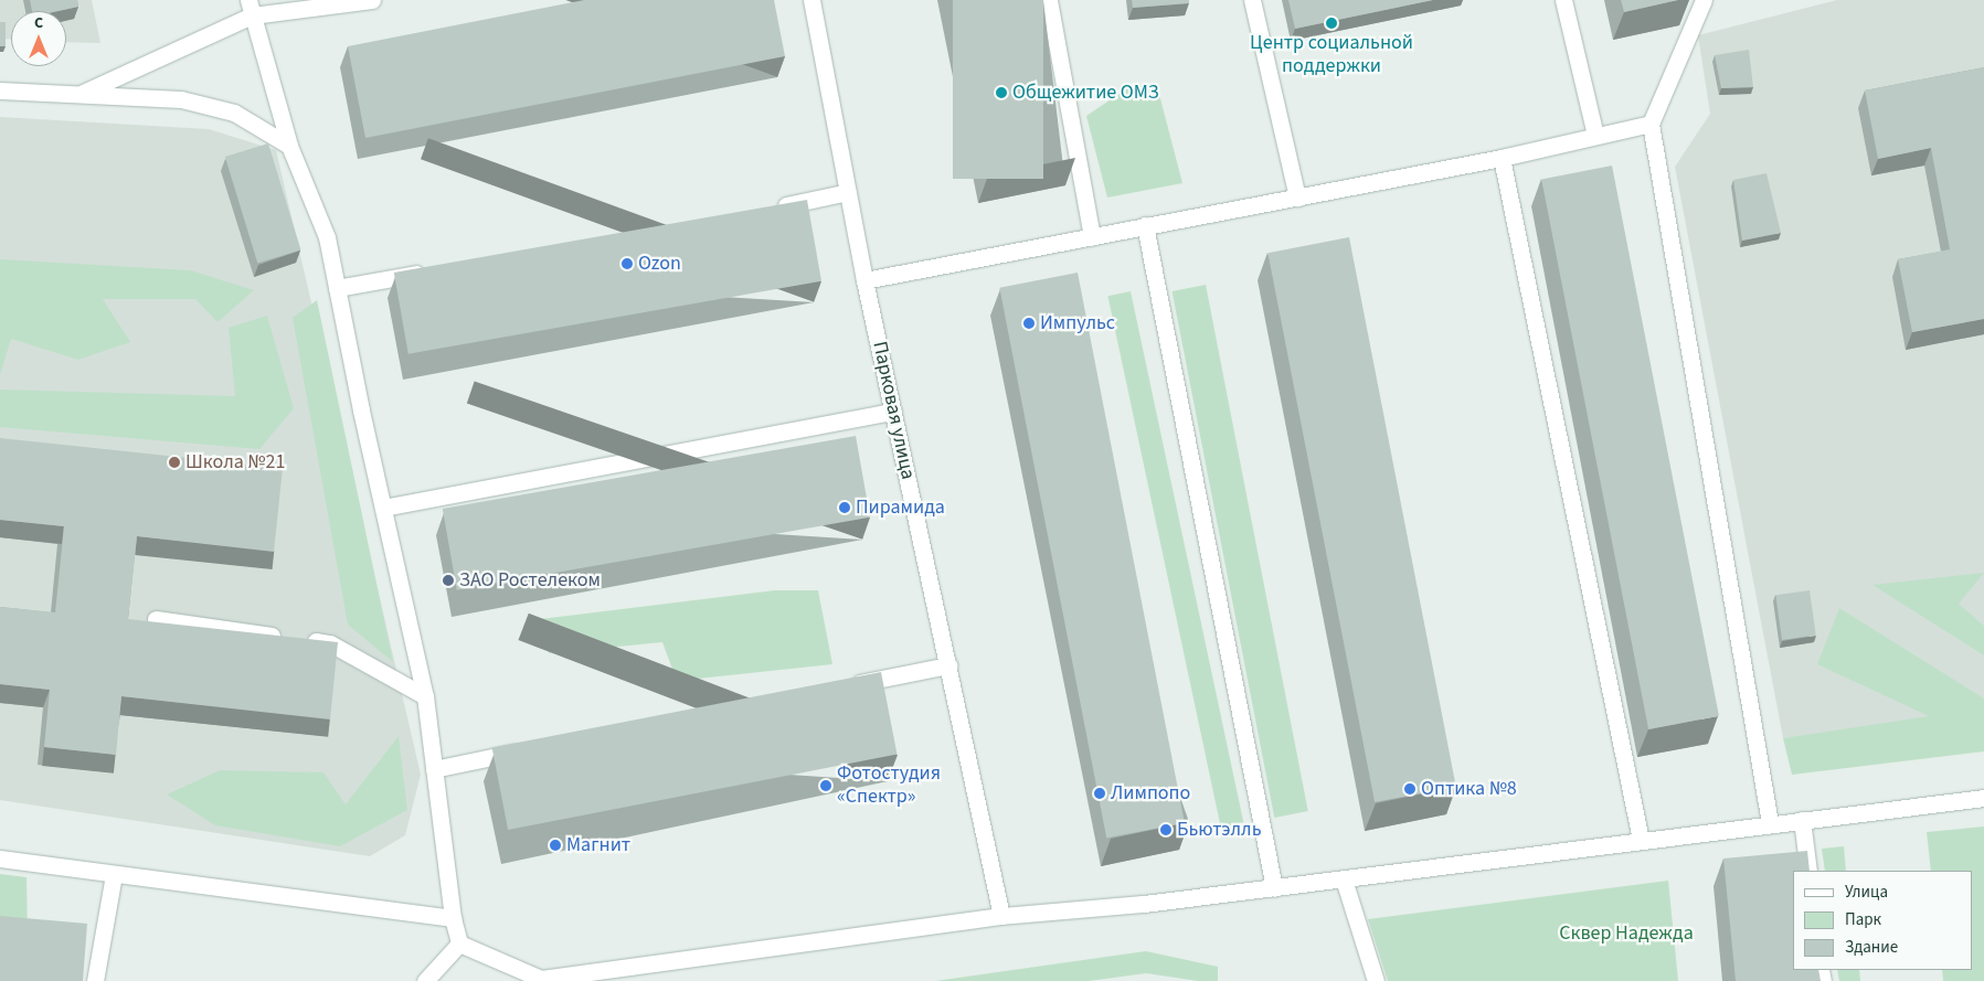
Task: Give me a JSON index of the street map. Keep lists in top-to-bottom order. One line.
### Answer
{"streets":{"street":["Парковая улица"]},"parks":["Сквер Надежда"],"places":["Центр социальной поддержки","Общежитие ОМЗ","Ozon","Импульс","Школа №21","Пирамида","ЗАО Ростелеком","Фотостудия «Спектр»","Оптика №8","Лимпопо","Бьютэлль","Магнит"],"legend":["Улица","Парк","Здание"],"north":"top"}
